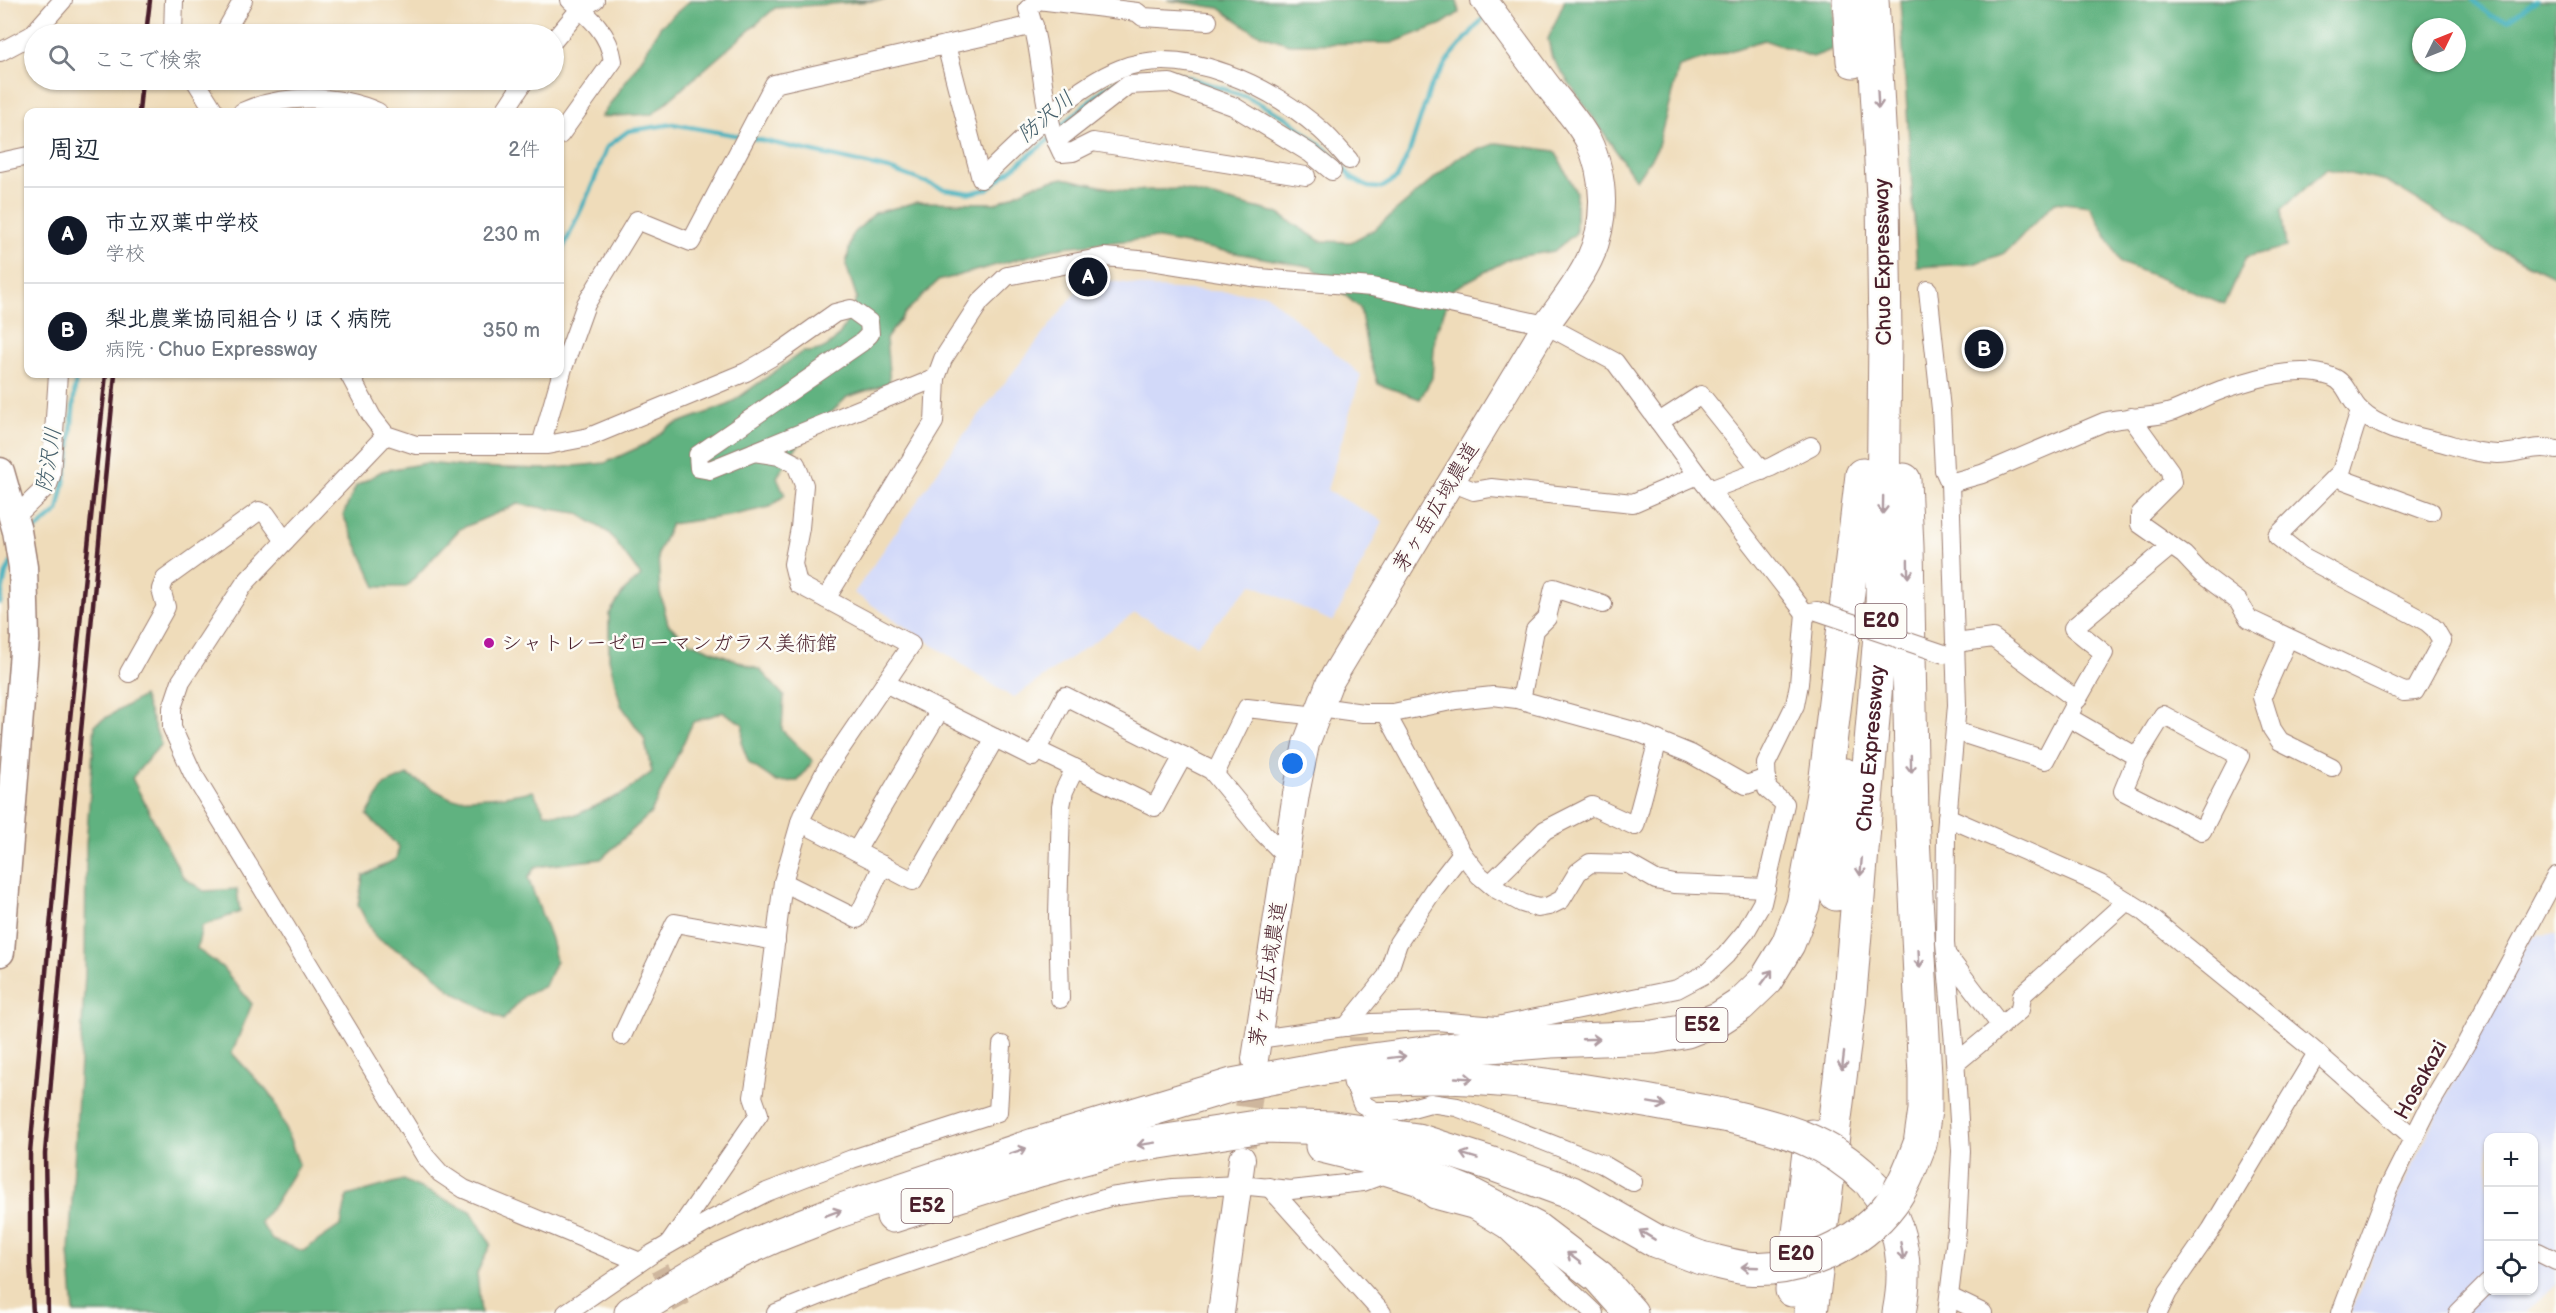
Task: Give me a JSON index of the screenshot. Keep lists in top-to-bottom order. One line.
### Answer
{"streets":{"highway":["Chuo Expressway","E20","E52"],"street":["茅ヶ岳広域農道","Hosakazi"]},"crossings":[["Chuo Expressway","E52"]],"water":["防沢川"],"places":["シャトレーゼローマンガラス美術館"],"north":"top right","page":{"search":"ここで検索","heading":["周辺","2件"],"list":[{"mark":"A","name":"市立双葉中学校","note":"学校","value":"230 m"},{"mark":"B","name":"梨北農業協同組合りほく病院","note":"病院 · Chuo Expressway","value":"350 m"}],"pins":["A","B"],"map_buttons":["+","−"]}}
